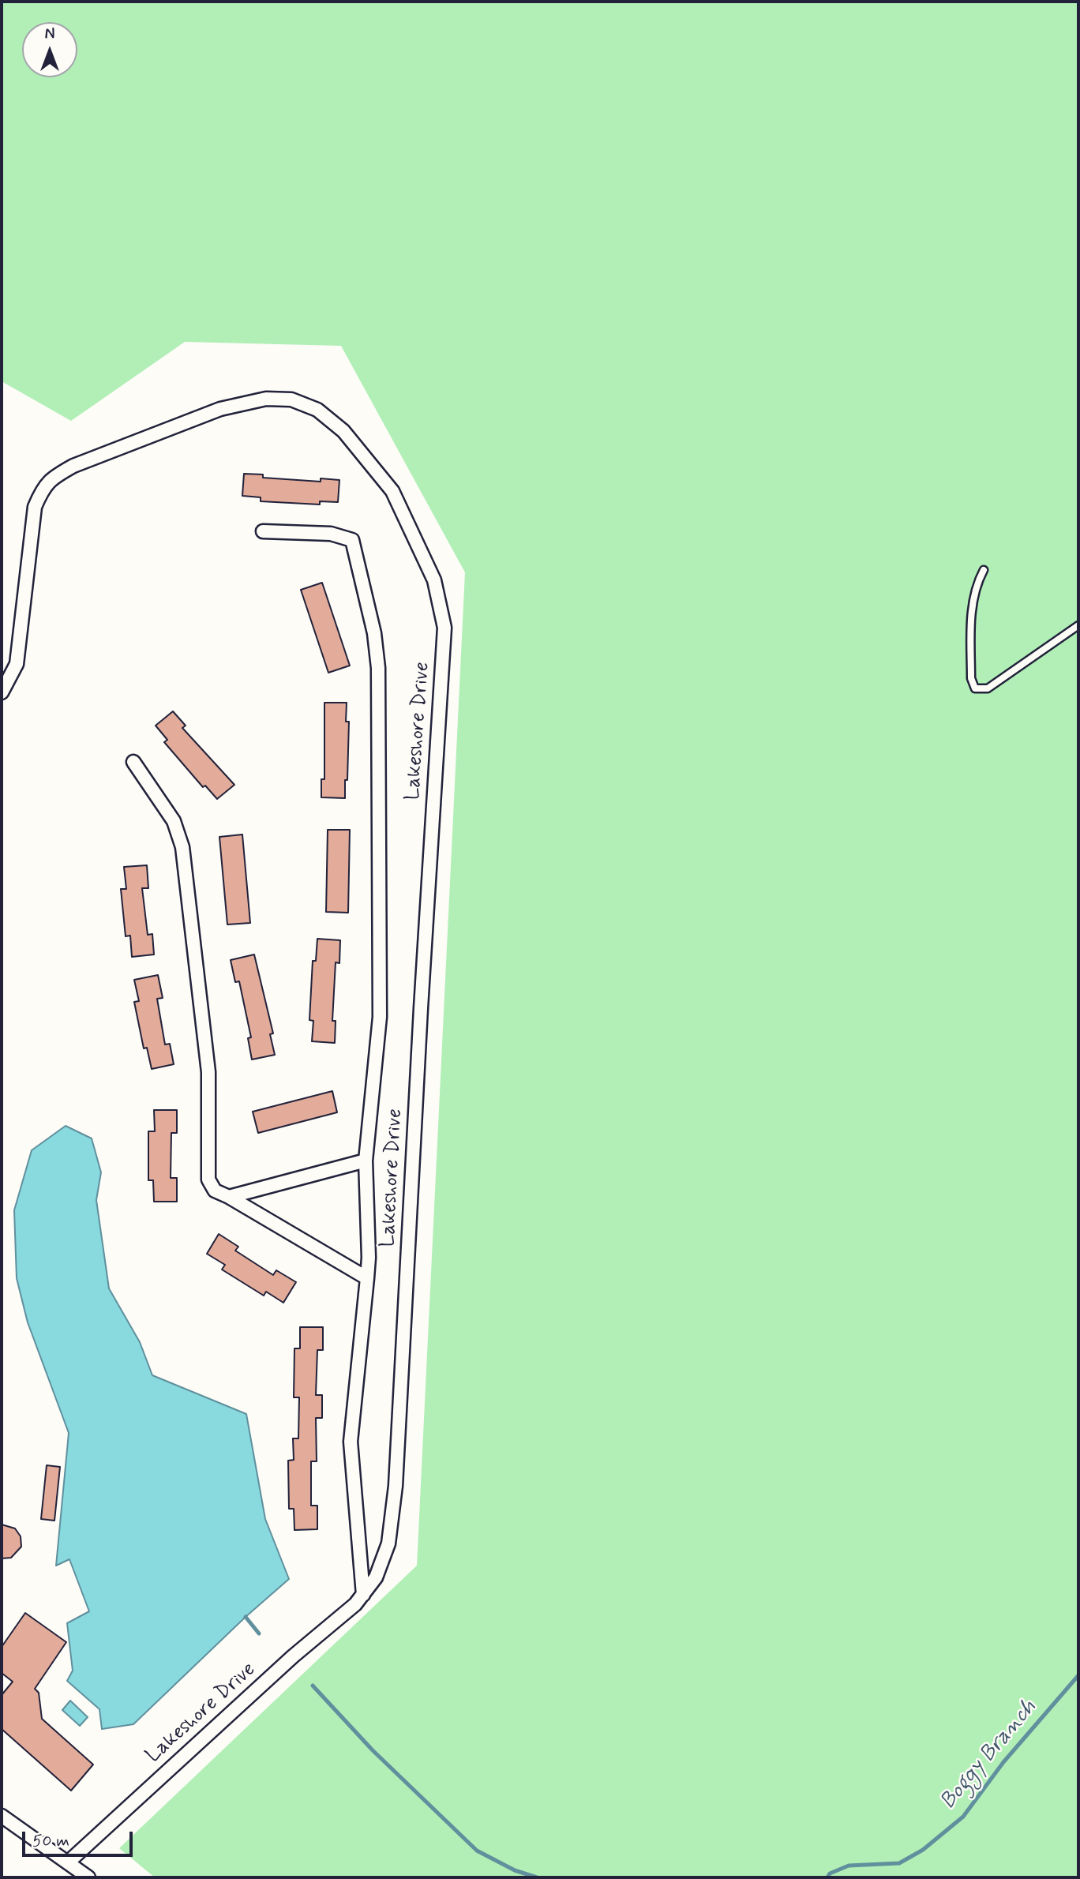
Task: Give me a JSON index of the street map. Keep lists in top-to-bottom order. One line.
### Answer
{"streets":{"street":["Lakeshore Drive"]},"water":["Boggy Branch"],"scale_bar":"50 m","north":"top"}
